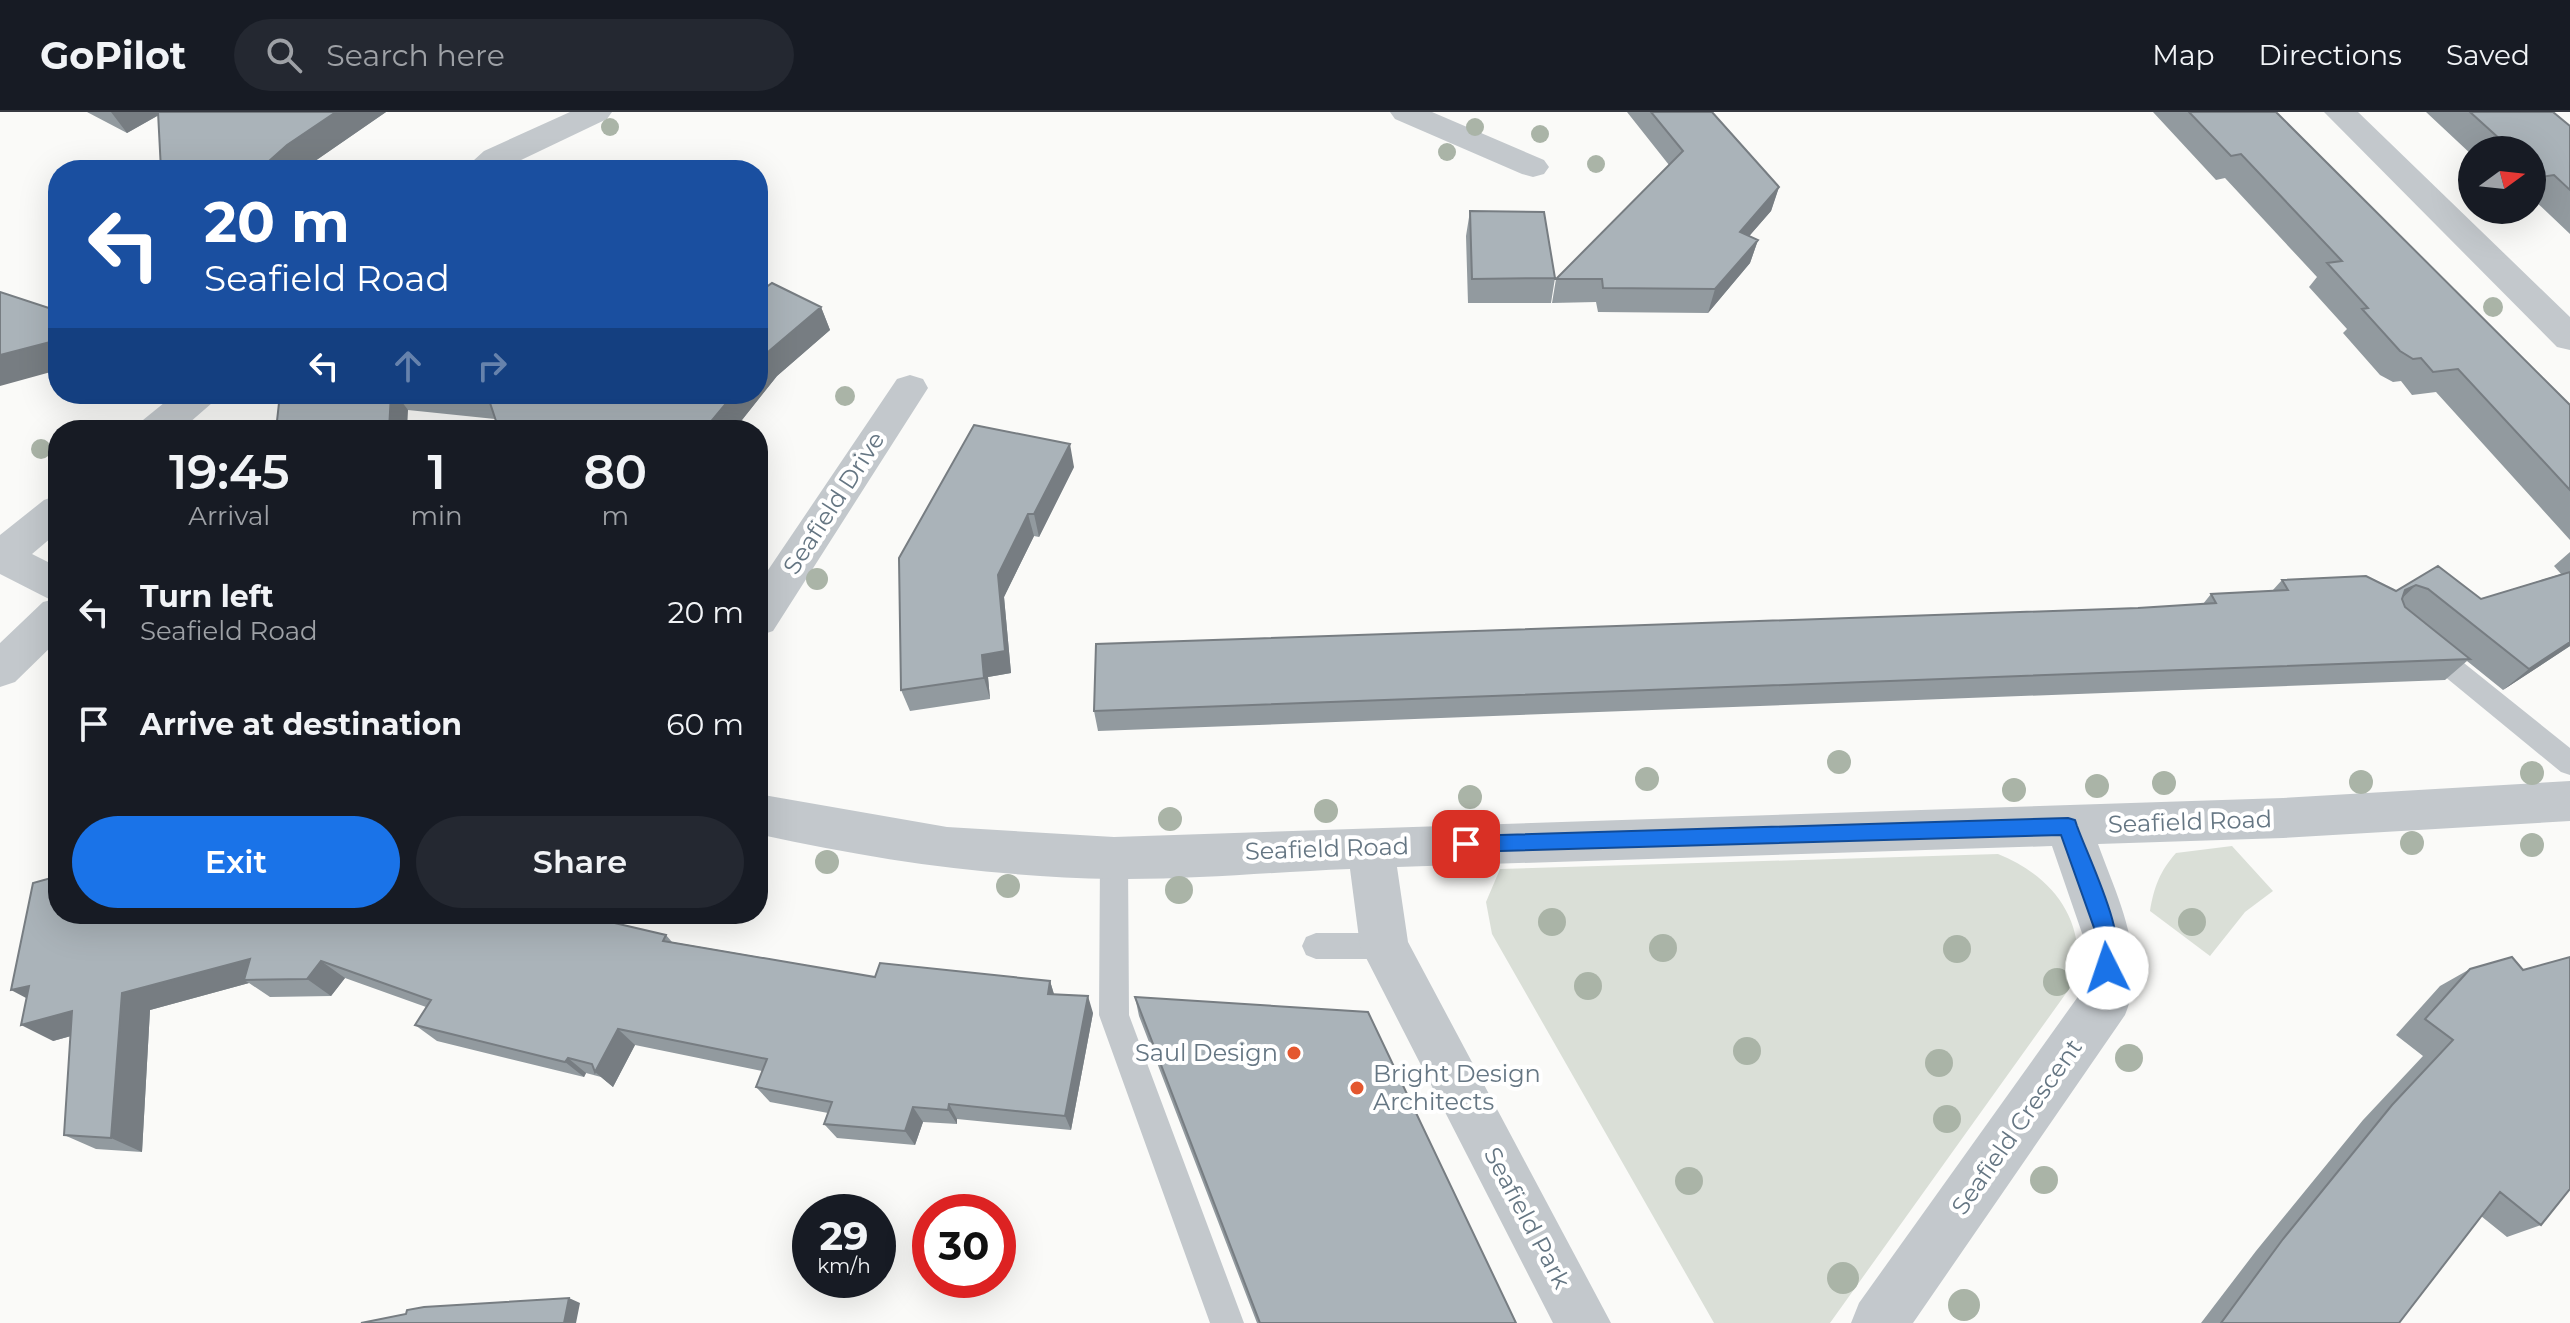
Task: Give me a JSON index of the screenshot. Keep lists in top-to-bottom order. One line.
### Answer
{"streets":{"street":["Seafield Drive","Seafield Road","Seafield Crescent","Seafield Park"]},"crossings":[["Seafield Road","Seafield Crescent"],["Seafield Road","Seafield Park"]],"places":["Saul Design","Bright Design Architects"],"north":"right","page":{"header":"GoPilot","search":"Search here","nav":["Map","Directions","Saved"],"turn":["20 m","Seafield Road"],"eta":["19:45","Arrival","1","min","80","m"],"list":[{"name":"Turn left","note":"Seafield Road","value":"20 m"},{"name":"Arrive at destination","value":"60 m"}],"buttons":["Exit","Share"],"speed":"29 km/h","limit":"30"}}
